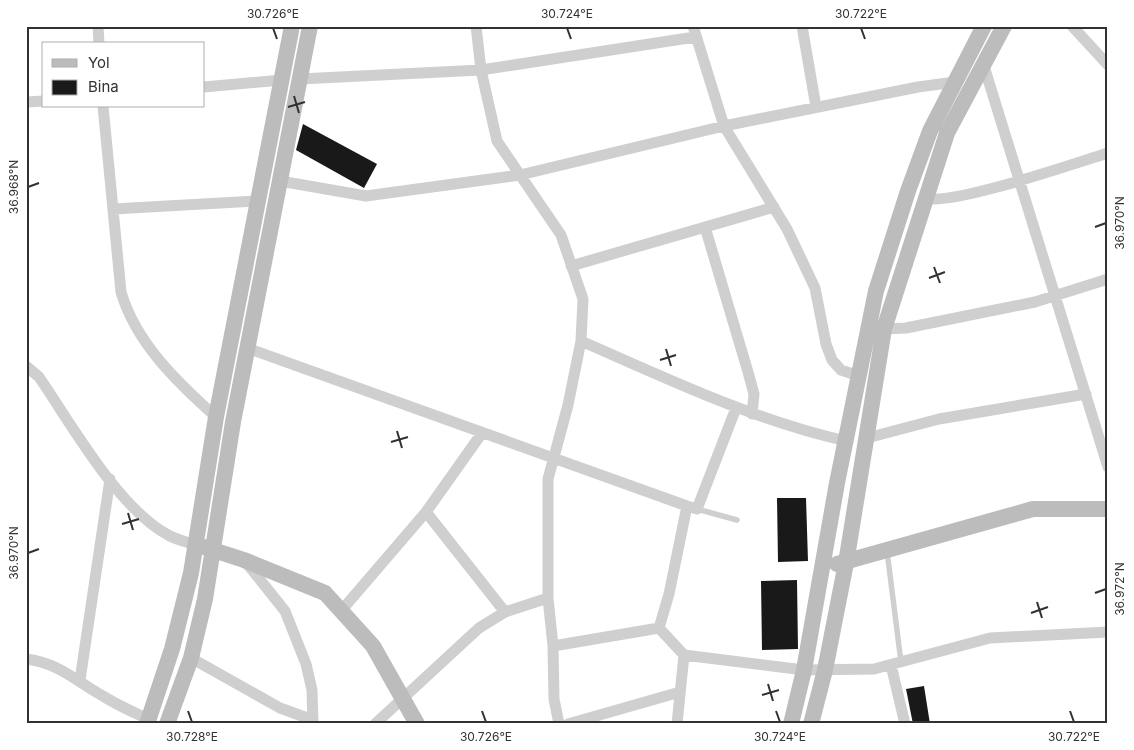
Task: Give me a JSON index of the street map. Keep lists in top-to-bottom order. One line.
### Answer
{"legend":["Yol","Bina"],"coordinates":["30.726°E","30.724°E","30.722°E","36.968°N","36.970°N","36.972°N","30.728°E"]}
